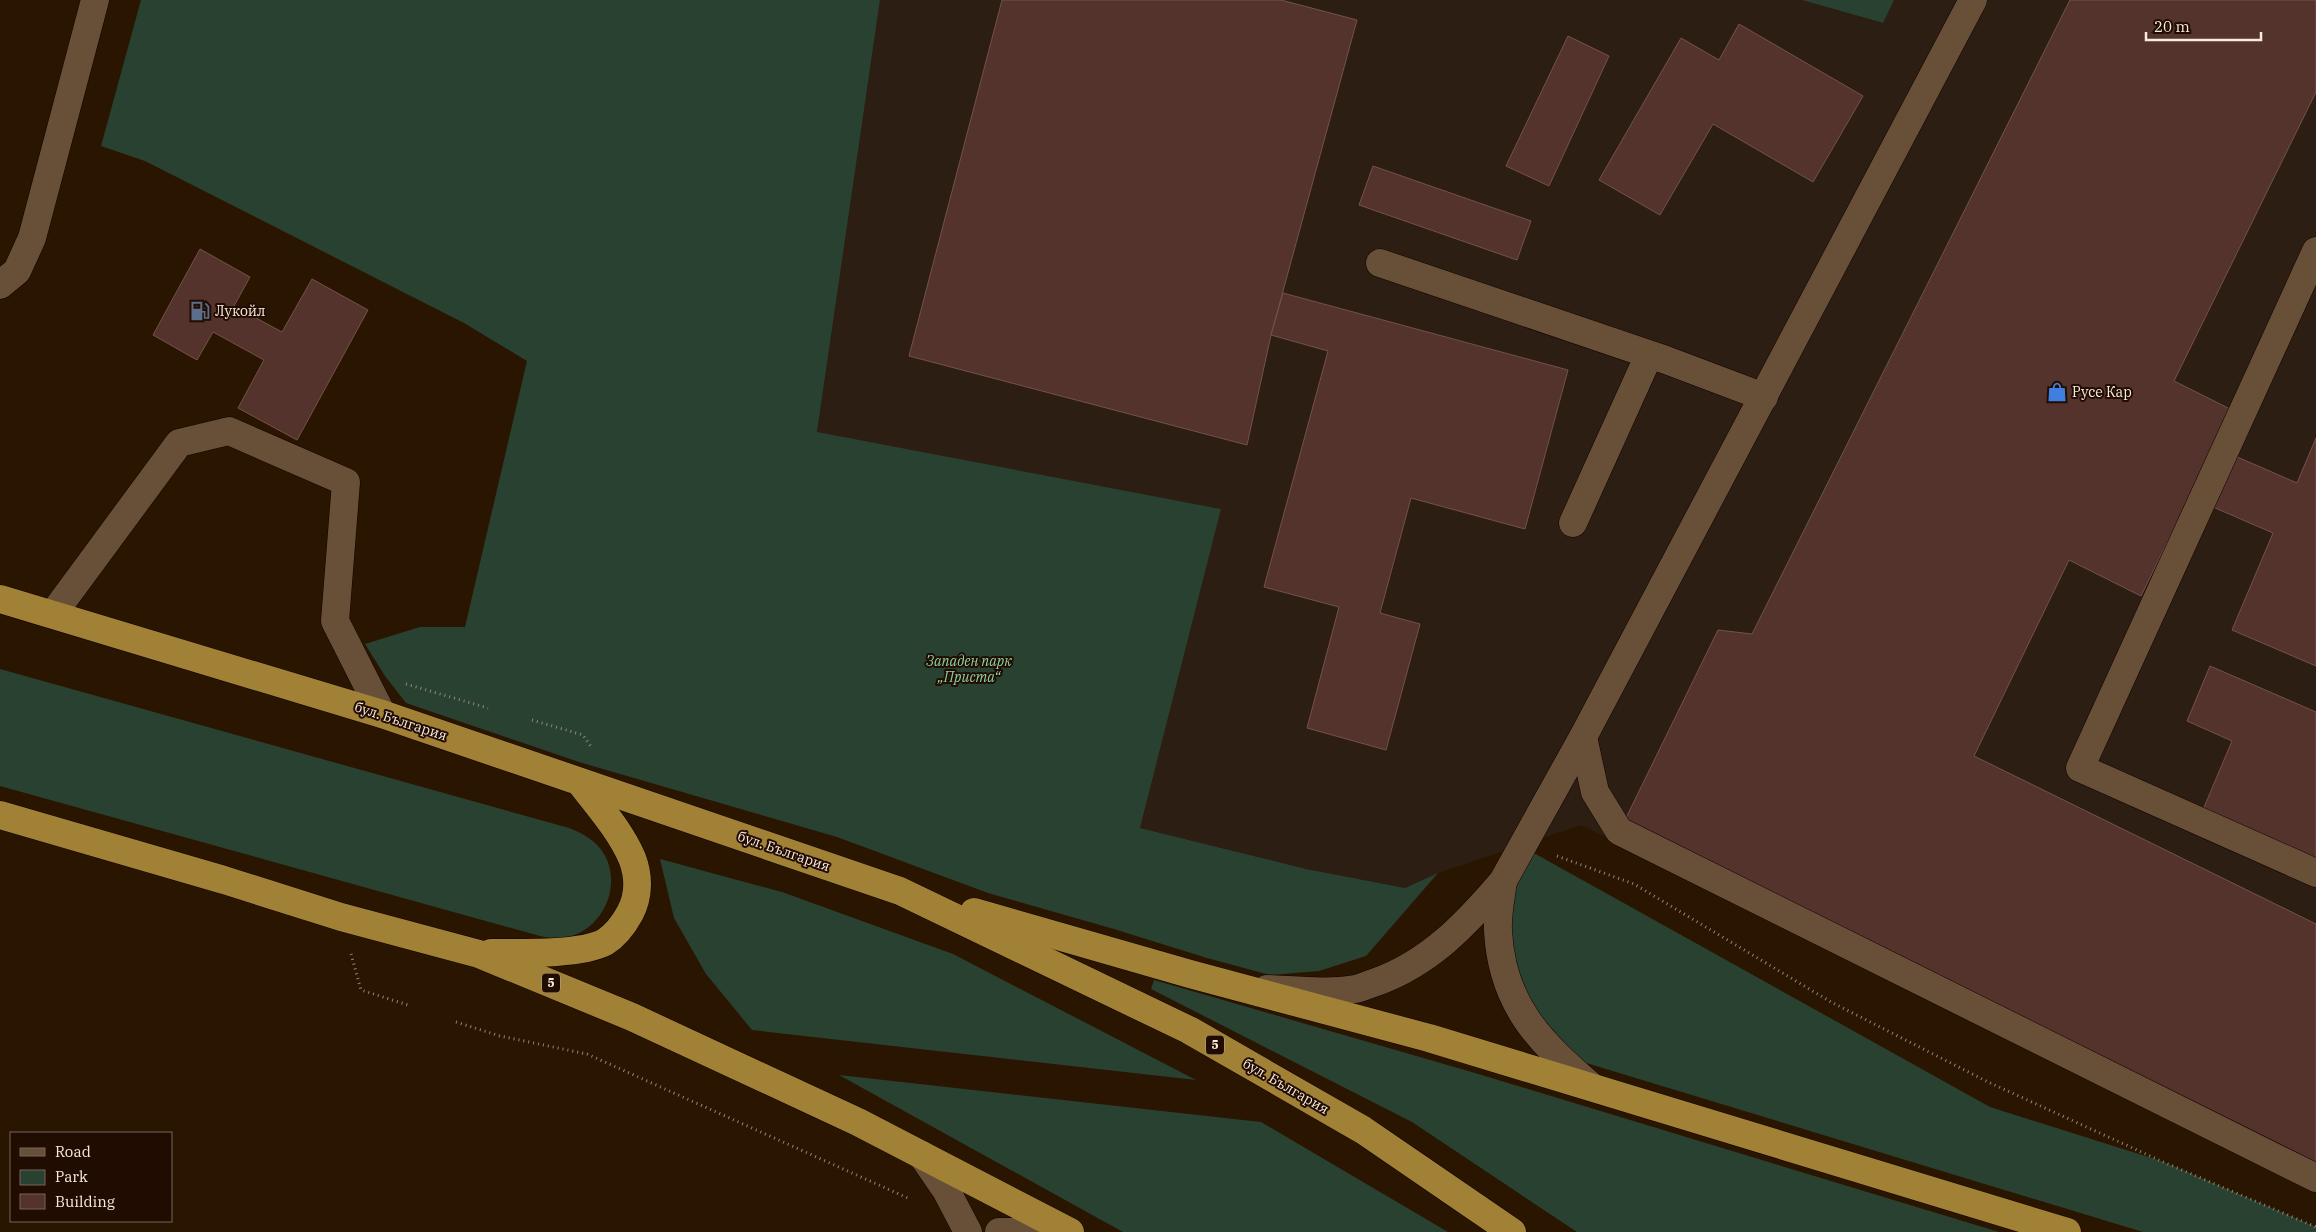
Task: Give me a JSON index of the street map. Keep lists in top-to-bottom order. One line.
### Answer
{"streets":{"highway":["бул. България","5"]},"parks":["Западен парк „Приста“"],"places":{"fuel station":["Лукойл"],"shop":["Русе Кар"]},"legend":["Road","Park","Building"],"scale_bar":"20 m"}
